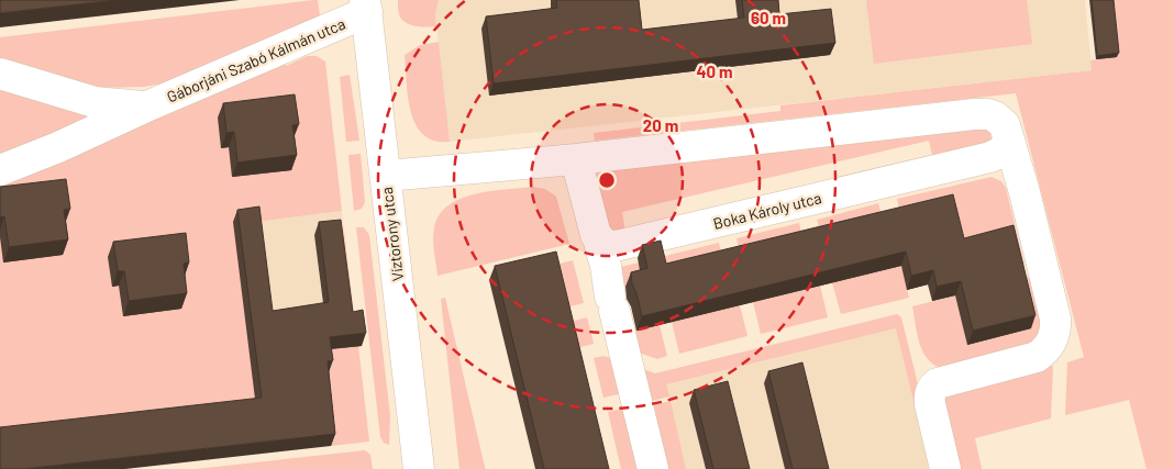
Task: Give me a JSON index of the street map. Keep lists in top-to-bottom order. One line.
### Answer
{"streets":{"street":["Gáborjáni Szabó Kálmán utca","Boka Károly utca","Víztorony utca"]},"crossings":[["Gáborjáni Szabó Kálmán utca","Víztorony utca"]],"rings":["60 m","40 m","20 m"]}
